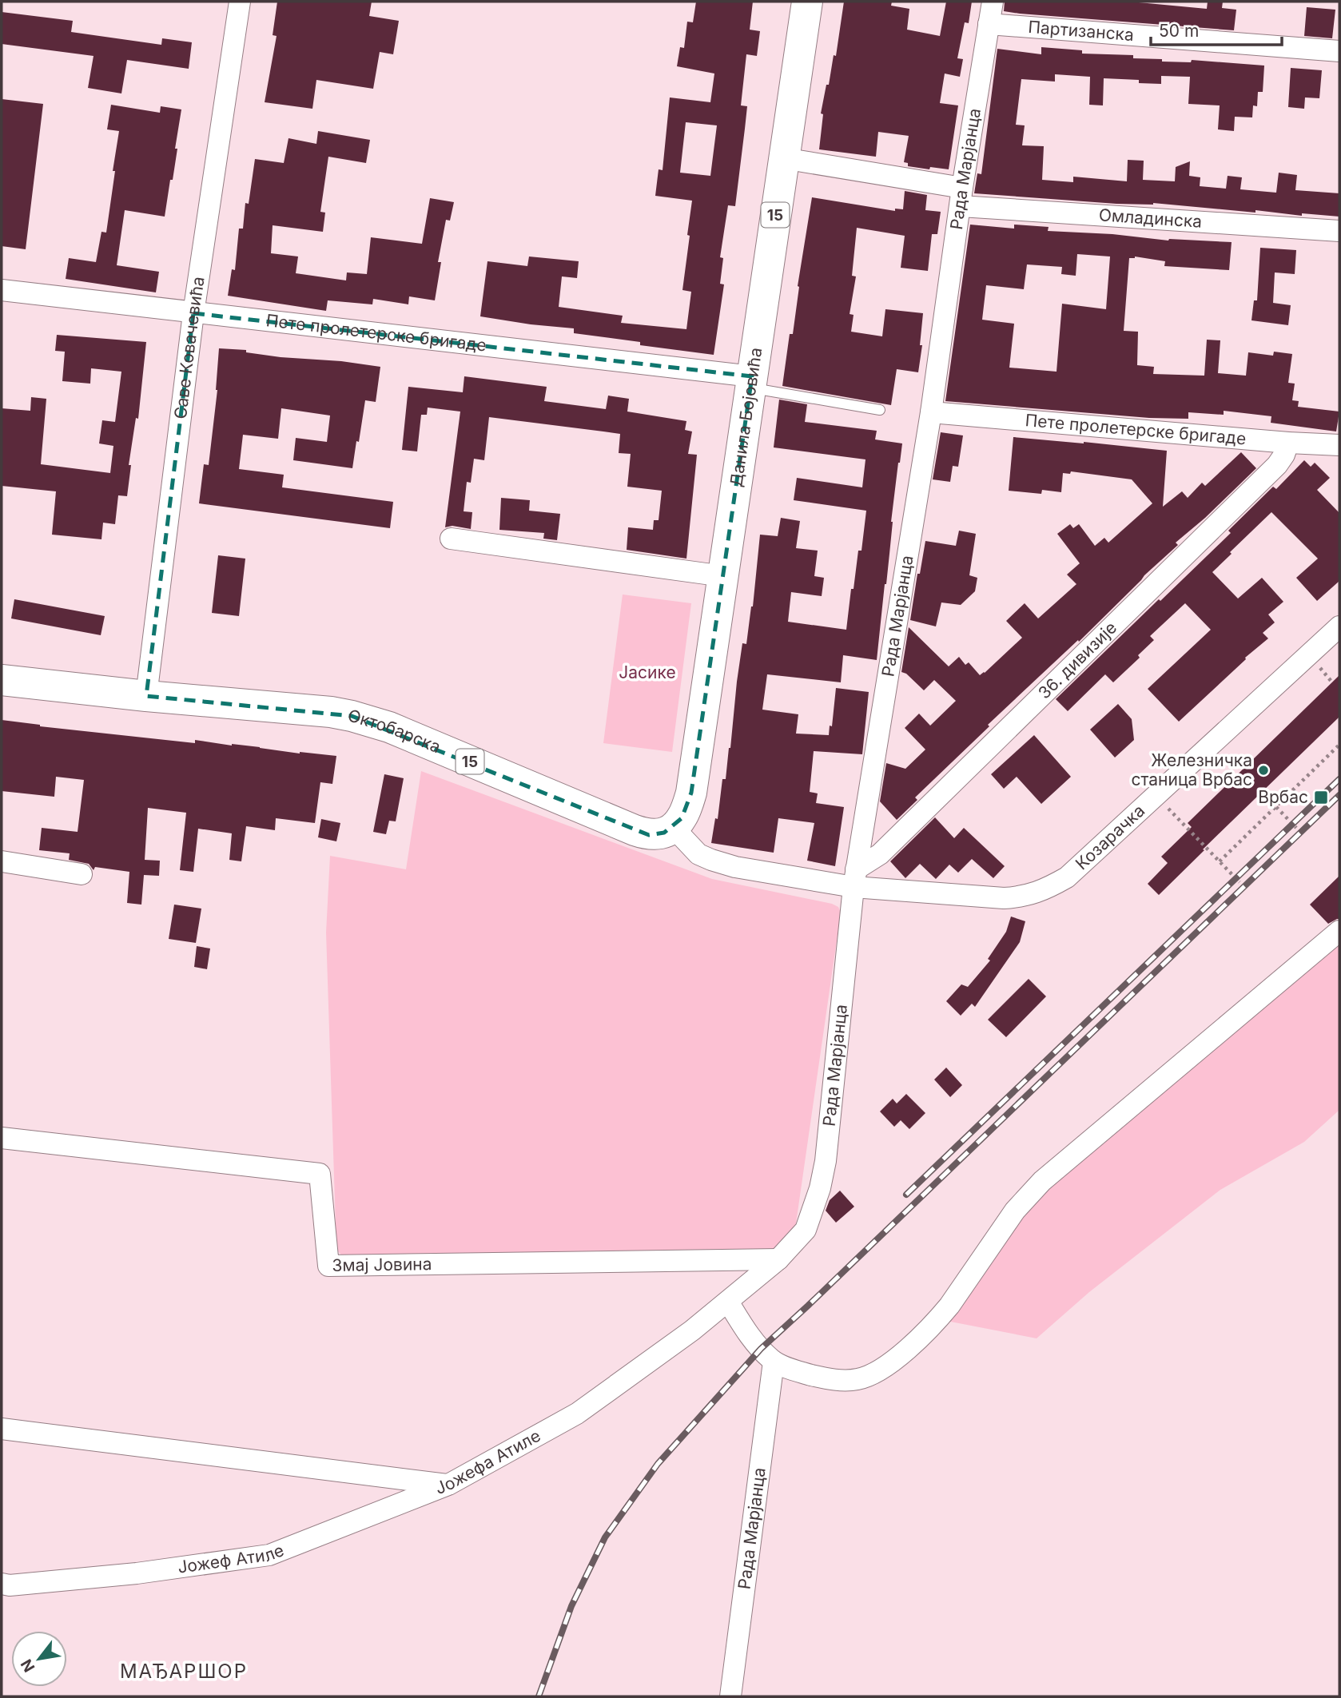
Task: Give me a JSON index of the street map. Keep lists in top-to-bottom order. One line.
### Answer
{"streets":{"main road":["15","Данила Бојовића","Октобарска"],"street":["Партизанска","Рада Марјанца","Омладинска","Пете пролетерске бригаде","Саве Ковачевића","36. дивизије","Козарачка","Змај Јовина","Јожефа Атиле","Јожеф Атиле"]},"crossings":[["Партизанска","Рада Марјанца"],["Рада Марјанца","Омладинска"],["Рада Марјанца","Пете пролетерске бригаде"],["Рада Марјанца","36. дивизије"],["Рада Марјанца","Козарачка"],["Рада Марјанца","Јожефа Атиле"],["Омладинска","Данила Бојовића"],["Пете пролетерске бригаде","Саве Ковачевића"],["Пете пролетерске бригаде","Данила Бојовића"],["Пете пролетерске бригаде","36. дивизије"],["Саве Ковачевића","Октобарска"],["Данила Бојовића","Октобарска"],["36. дивизије","Козарачка"],["Змај Јовина","Јожефа Атиле"],["Јожефа Атиле","Јожеф Атиле"]],"districts":["МАЂАРШОР"],"parks":["Јасике"],"places":{"other":["Железничка станица Врбас"],"transit":["Врбас"]},"scale_bar":"50 m","north":"bottom left"}
